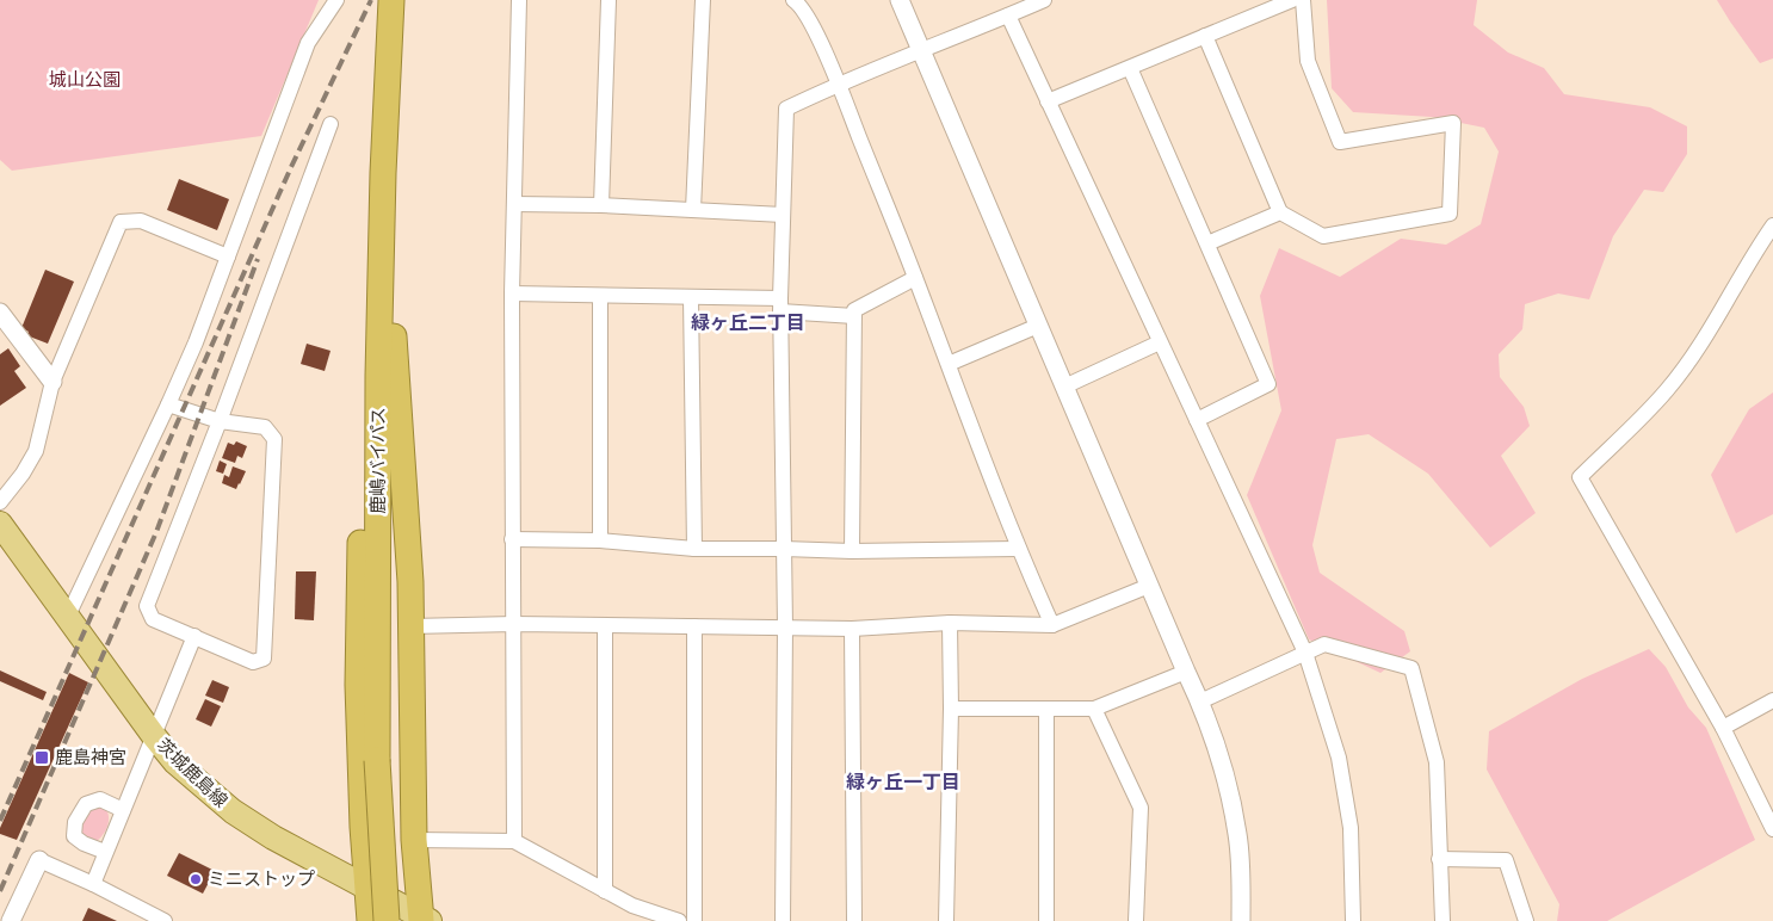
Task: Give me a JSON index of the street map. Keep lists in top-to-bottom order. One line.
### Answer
{"streets":{"highway":["鹿嶋バイパス"],"main road":["茨城鹿島線"]},"districts":["緑ヶ丘二丁目","緑ヶ丘一丁目"],"parks":["城山公園"],"places":{"transit":["鹿島神宮"],"other":["ミニストップ"]}}
